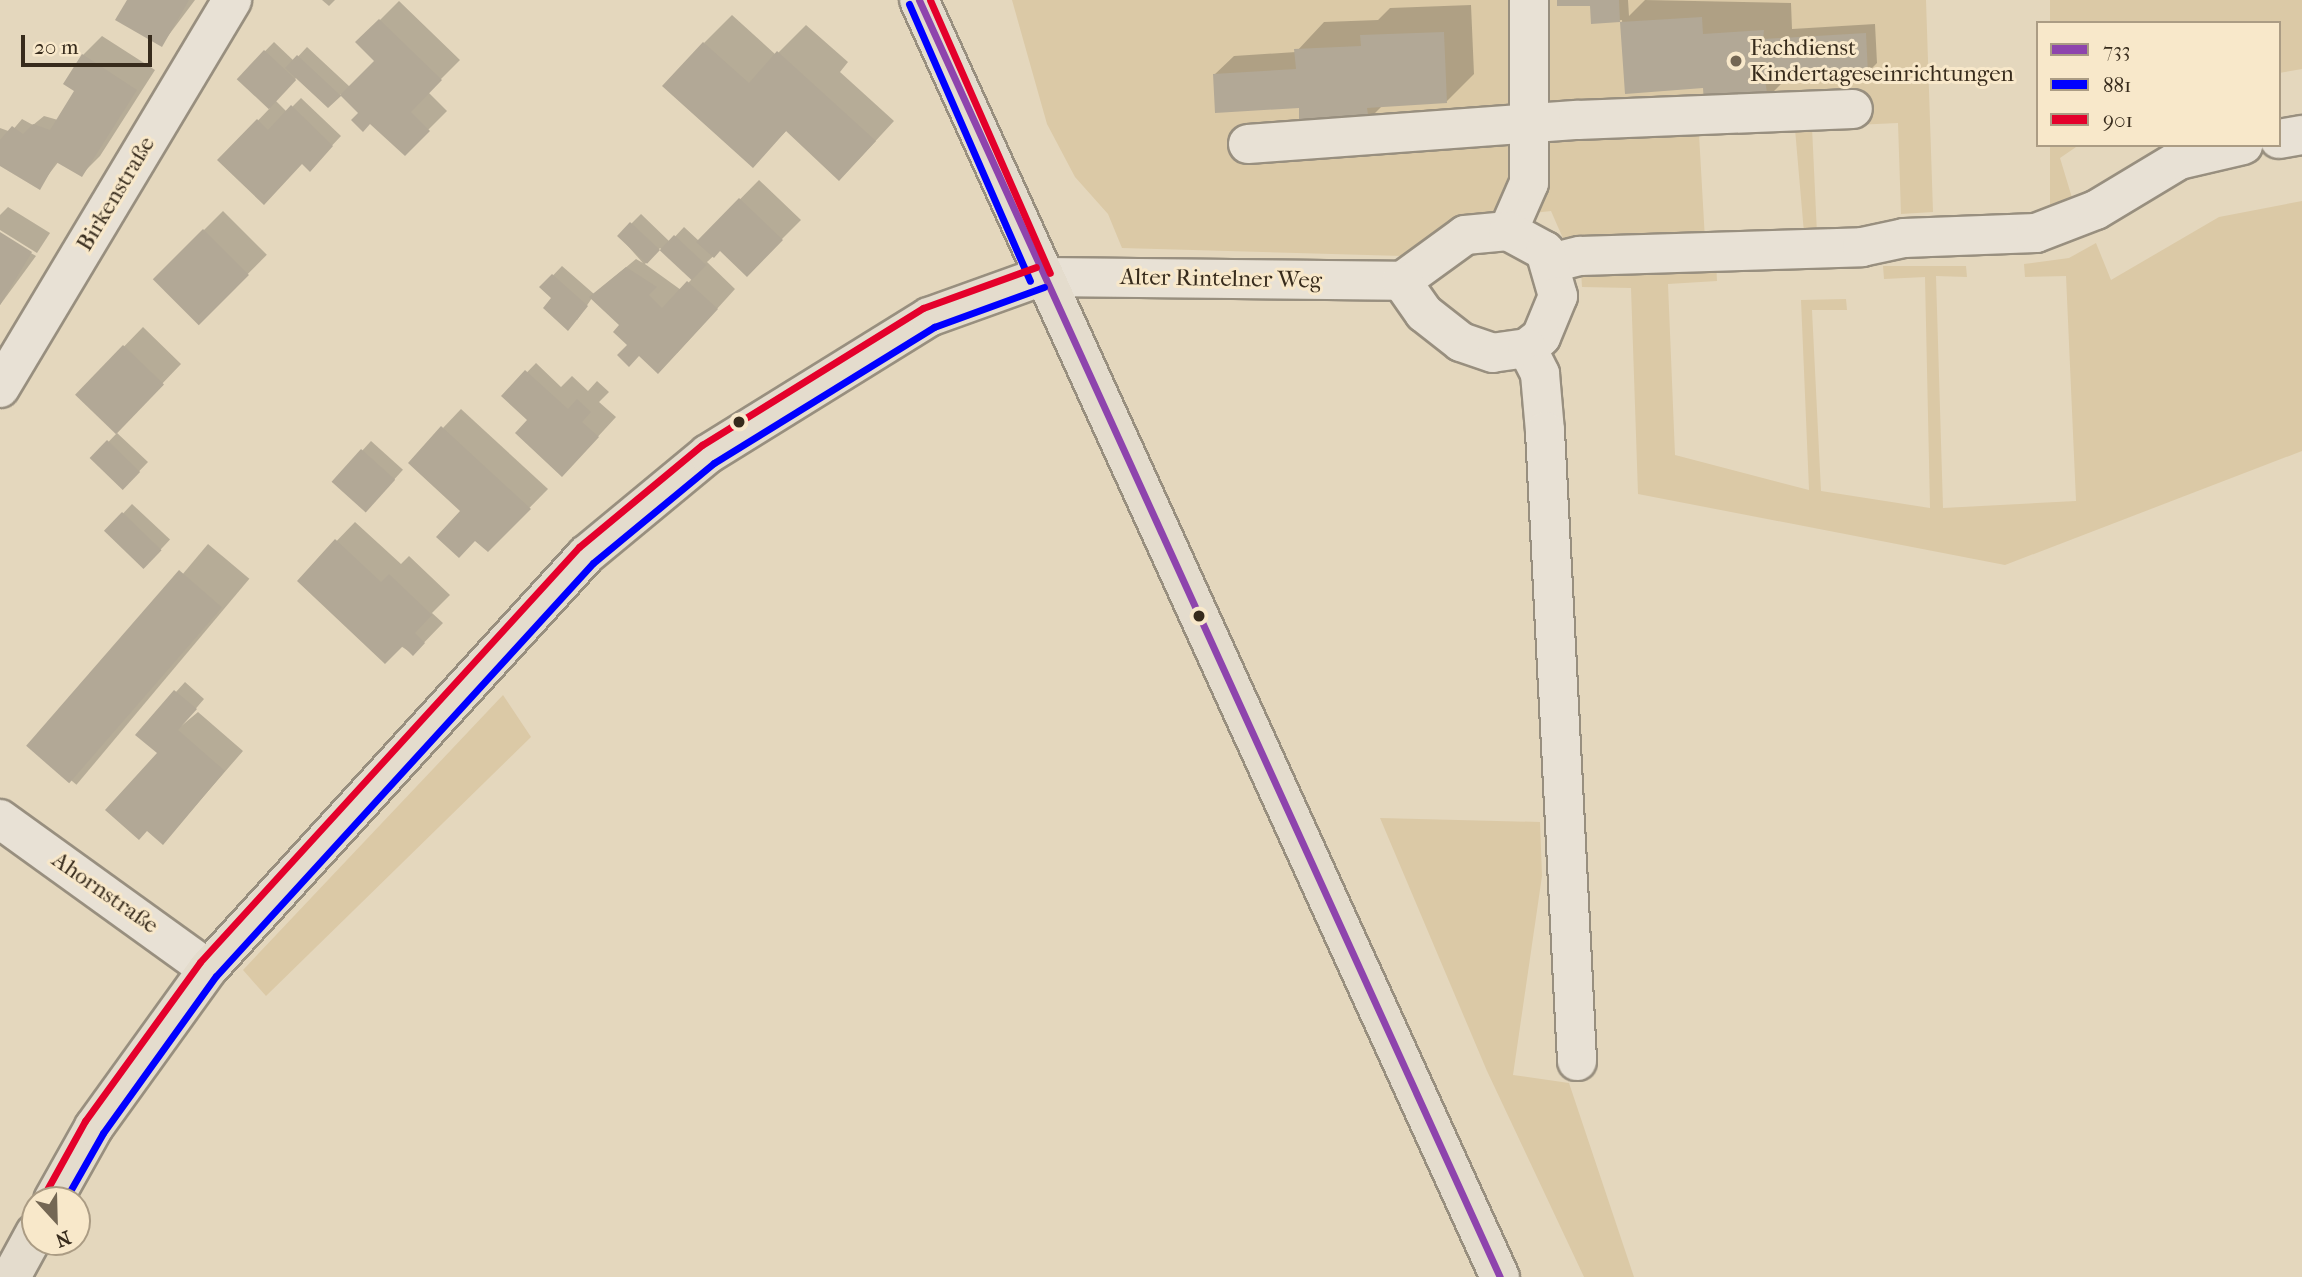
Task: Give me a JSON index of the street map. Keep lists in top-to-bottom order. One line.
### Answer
{"streets":{"street":["Birkenstraße","Alter Rintelner Weg","Ahornstraße"]},"places":["Fachdienst Kindertageseinrichtungen"],"lines":["transit line 733","transit line 901","transit line 881"],"legend":["733","881","901"],"scale_bar":"20 m","north":"bottom"}
